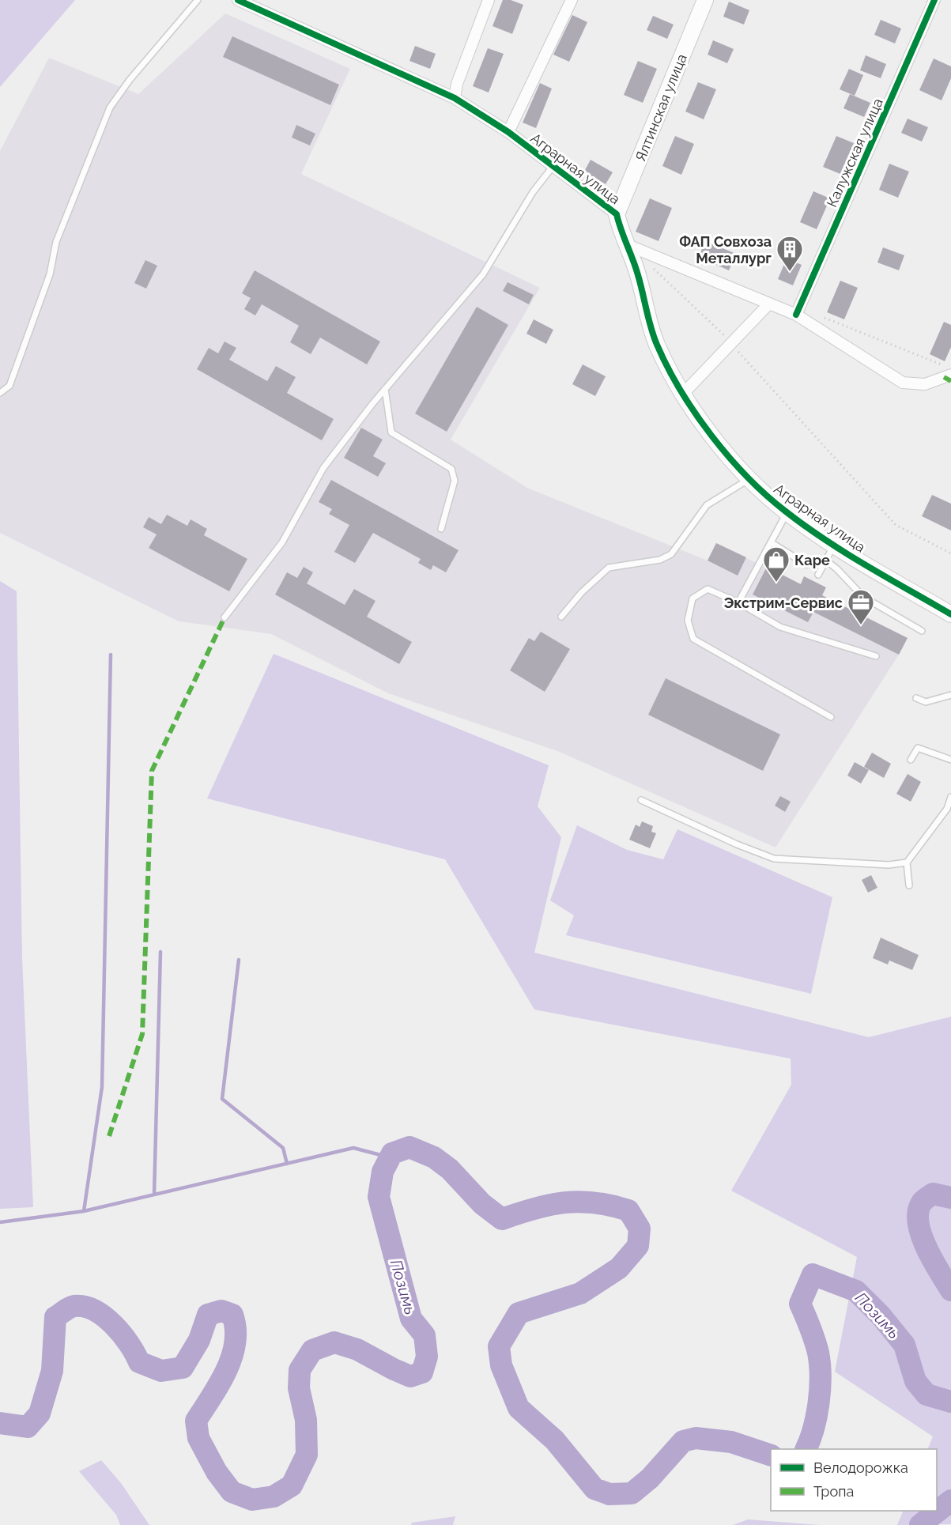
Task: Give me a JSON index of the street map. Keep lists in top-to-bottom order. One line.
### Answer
{"streets":{"street":["Ялтинская улица","Калужская улица","Аграрная улица"]},"crossings":[["Ялтинская улица","Аграрная улица"]],"water":["Позимь"],"places":{"building":["ФАП Совхоза Металлург"],"shop":["Каре"],"office":["Экстрим-Сервис"]},"legend":["Велодорожка","Тропа"]}
